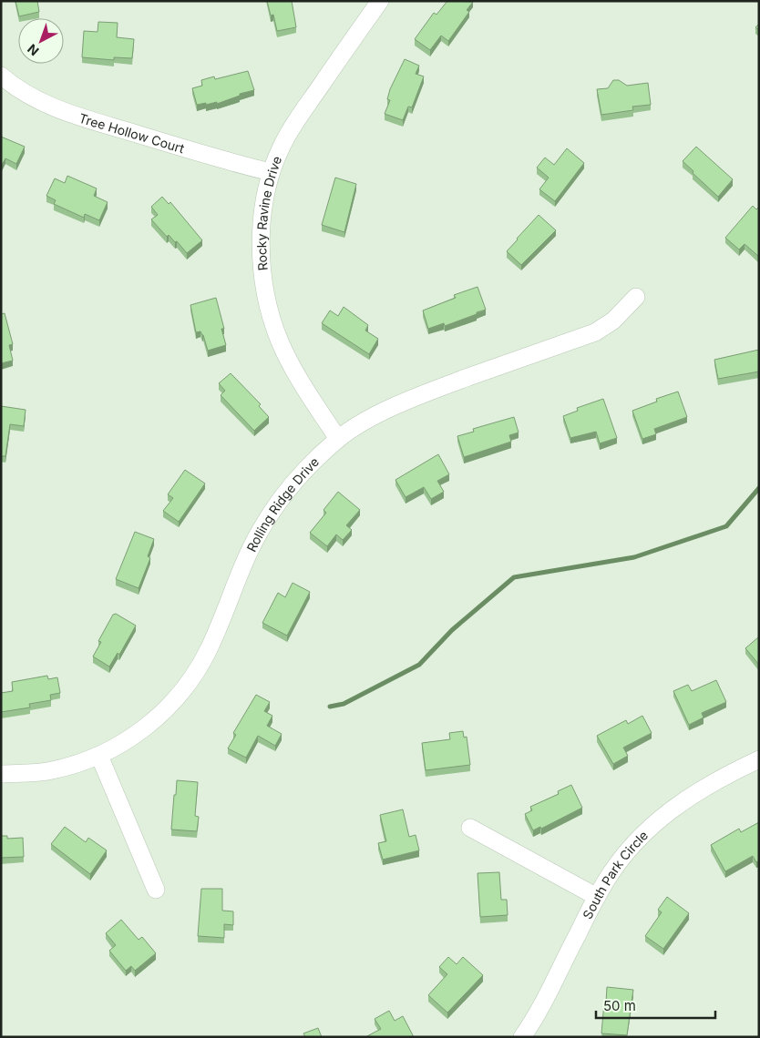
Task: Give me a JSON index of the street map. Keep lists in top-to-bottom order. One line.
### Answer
{"streets":{"street":["Tree Hollow Court","Rocky Ravine Drive","Rolling Ridge Drive","South Park Circle"]},"crossings":[["Tree Hollow Court","Rocky Ravine Drive"],["Rocky Ravine Drive","Rolling Ridge Drive"]],"scale_bar":"50 m","north":"bottom left"}
